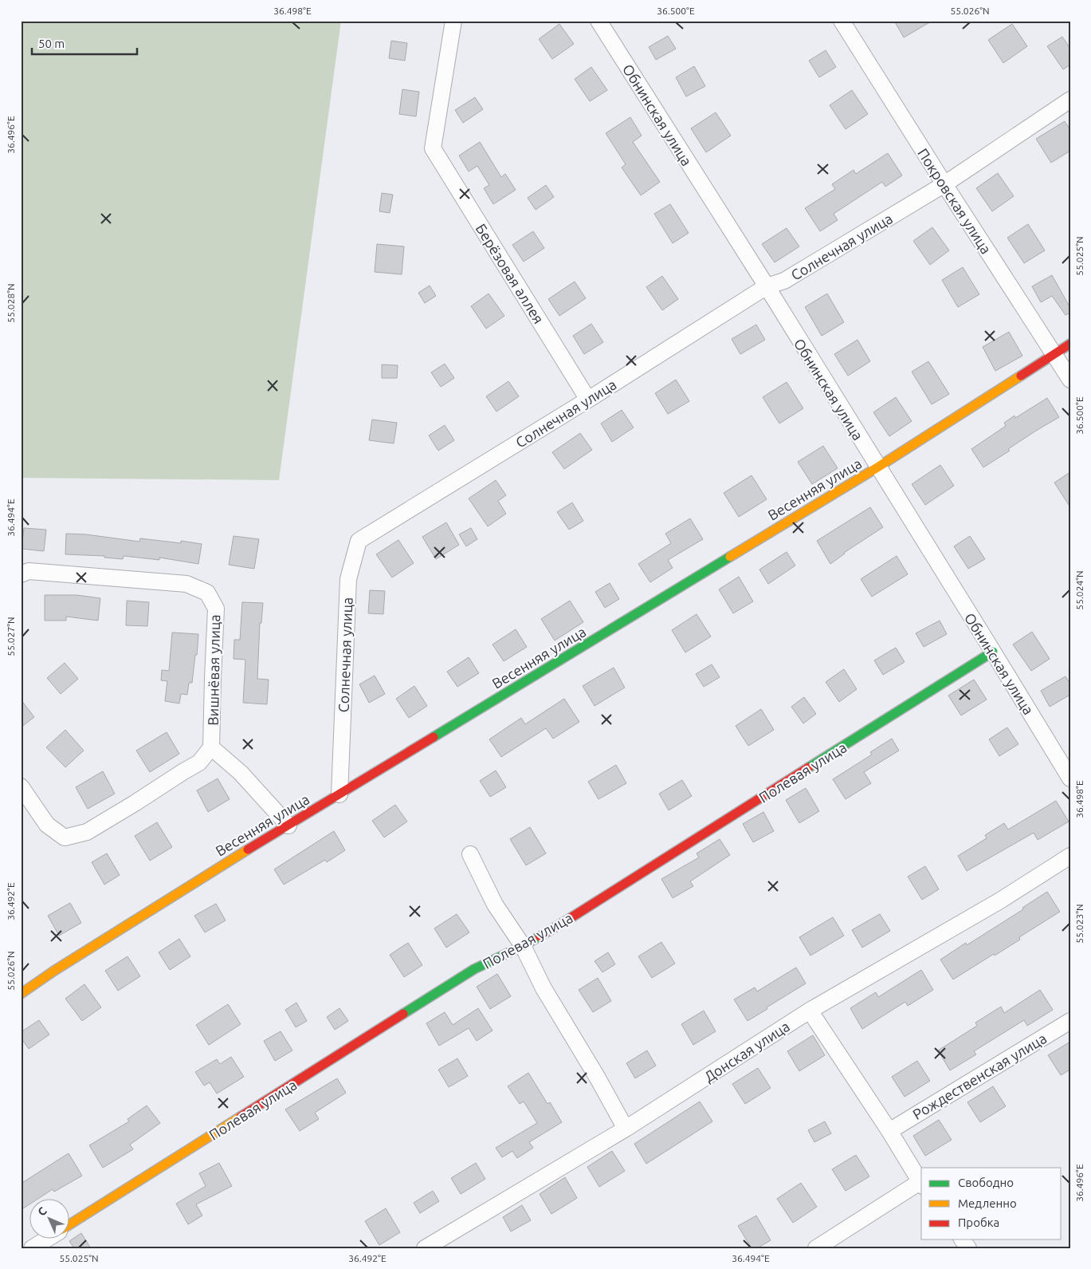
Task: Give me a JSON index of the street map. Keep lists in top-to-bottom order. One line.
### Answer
{"streets":{"street":["Обнинская улица","Покровская улица","Солнечная улица","Берёзовая аллея","Весенняя улица","Вишнёвая улица","Полевая улица","Донская улица","Рождественская улица"]},"crossings":[["Обнинская улица","Солнечная улица"],["Обнинская улица","Весенняя улица"],["Обнинская улица","Полевая улица"],["Покровская улица","Солнечная улица"],["Покровская улица","Весенняя улица"],["Солнечная улица","Берёзовая аллея"],["Солнечная улица","Весенняя улица"]],"legend":["Свободно","Медленно","Пробка"],"scale_bar":"50 m","north":"top left","coordinates":["36.498°E","36.500°E","55.026°N","36.496°E","55.025°N","55.028°N","36.494°E","55.024°N","55.027°N","36.492°E","55.023°N"]}
